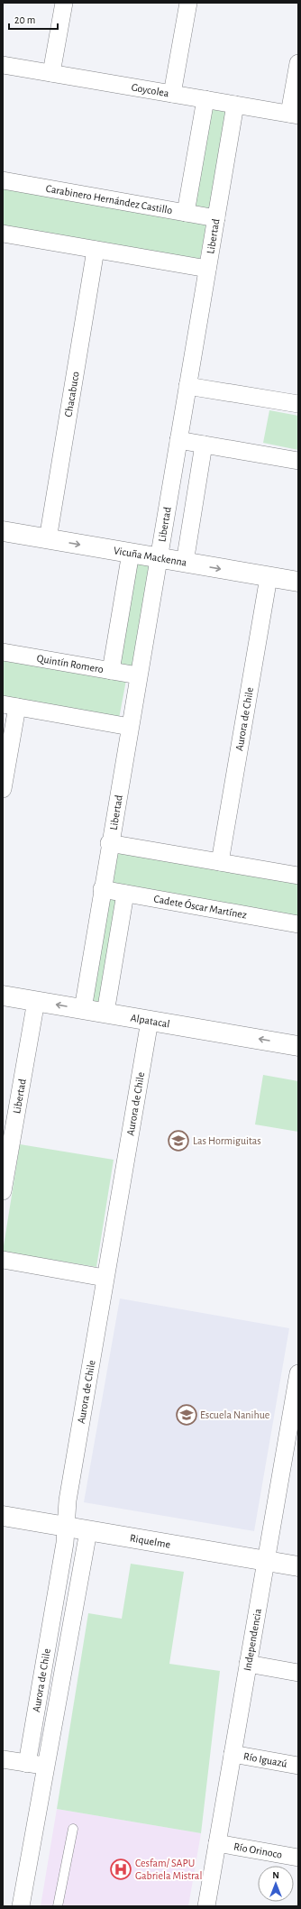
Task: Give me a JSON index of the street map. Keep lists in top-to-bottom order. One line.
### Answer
{"streets":{"main road":["Vicuña Mackenna","Alpatacal","Riquelme"],"street":["Goycolea","Carabinero Hernández Castillo","Libertad","Chacabuco","Quintín Romero","Aurora de Chile","Cadete Óscar Martínez","Independencia","Río Iguazú","Río Orinoco"]},"crossings":[["Goycolea","Libertad"],["Carabinero Hernández Castillo","Libertad"],["Libertad","Vicuña Mackenna"],["Libertad","Quintín Romero"],["Libertad","Cadete Óscar Martínez"],["Libertad","Alpatacal"],["Chacabuco","Vicuña Mackenna"],["Vicuña Mackenna","Aurora de Chile"],["Aurora de Chile","Alpatacal"],["Aurora de Chile","Riquelme"],["Riquelme","Independencia"],["Independencia","Río Iguazú"],["Independencia","Río Orinoco"]],"one_way":["Vicuña Mackenna","Alpatacal"],"places":{"school or university":["Las Hormiguitas","Escuela Nanihue"],"hospital":["Cesfam/ SAPU Gabriela Mistral"]},"scale_bar":"20 m","north":"top"}
